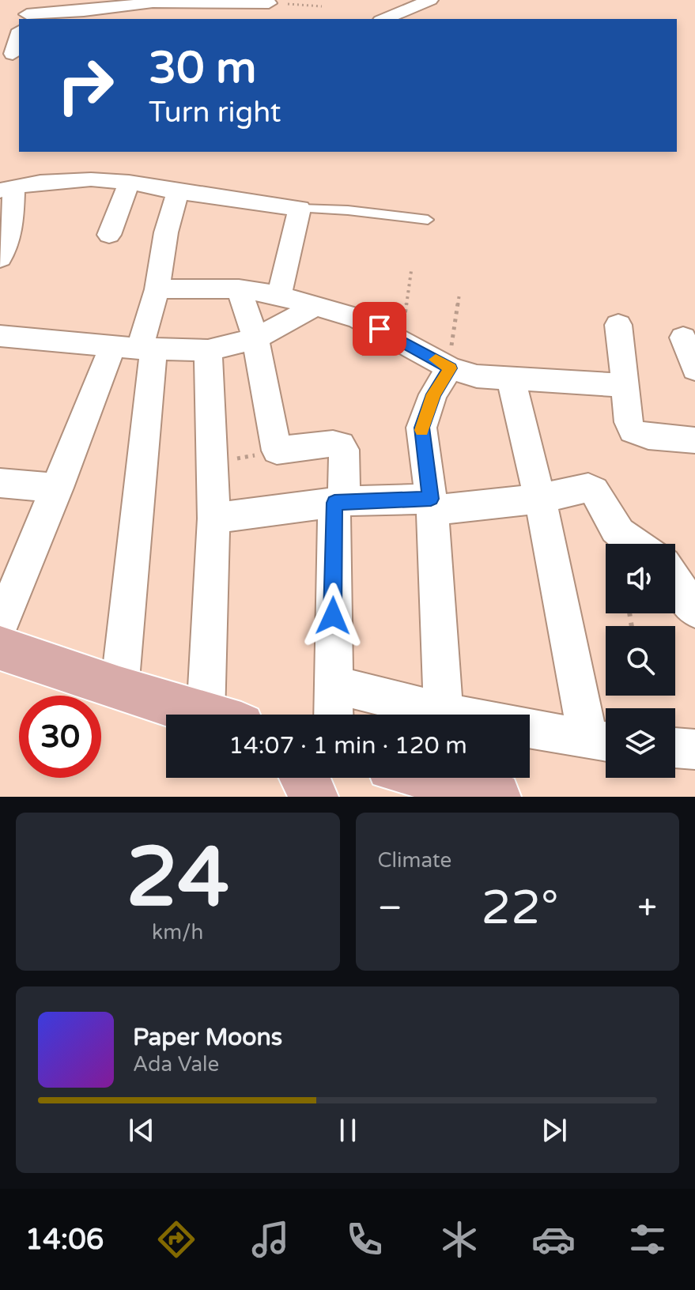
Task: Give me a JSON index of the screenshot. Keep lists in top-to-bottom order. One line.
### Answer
{"page":{"turn":["30 m","Turn right"],"limit":"30","trip":"14:07 · 1 min · 120 m","tile":[["24","km/h"],"Climate"],"heat":["−","22°","+"],"song":["Paper Moons","Ada Vale"],"tabs":"14:06"}}
